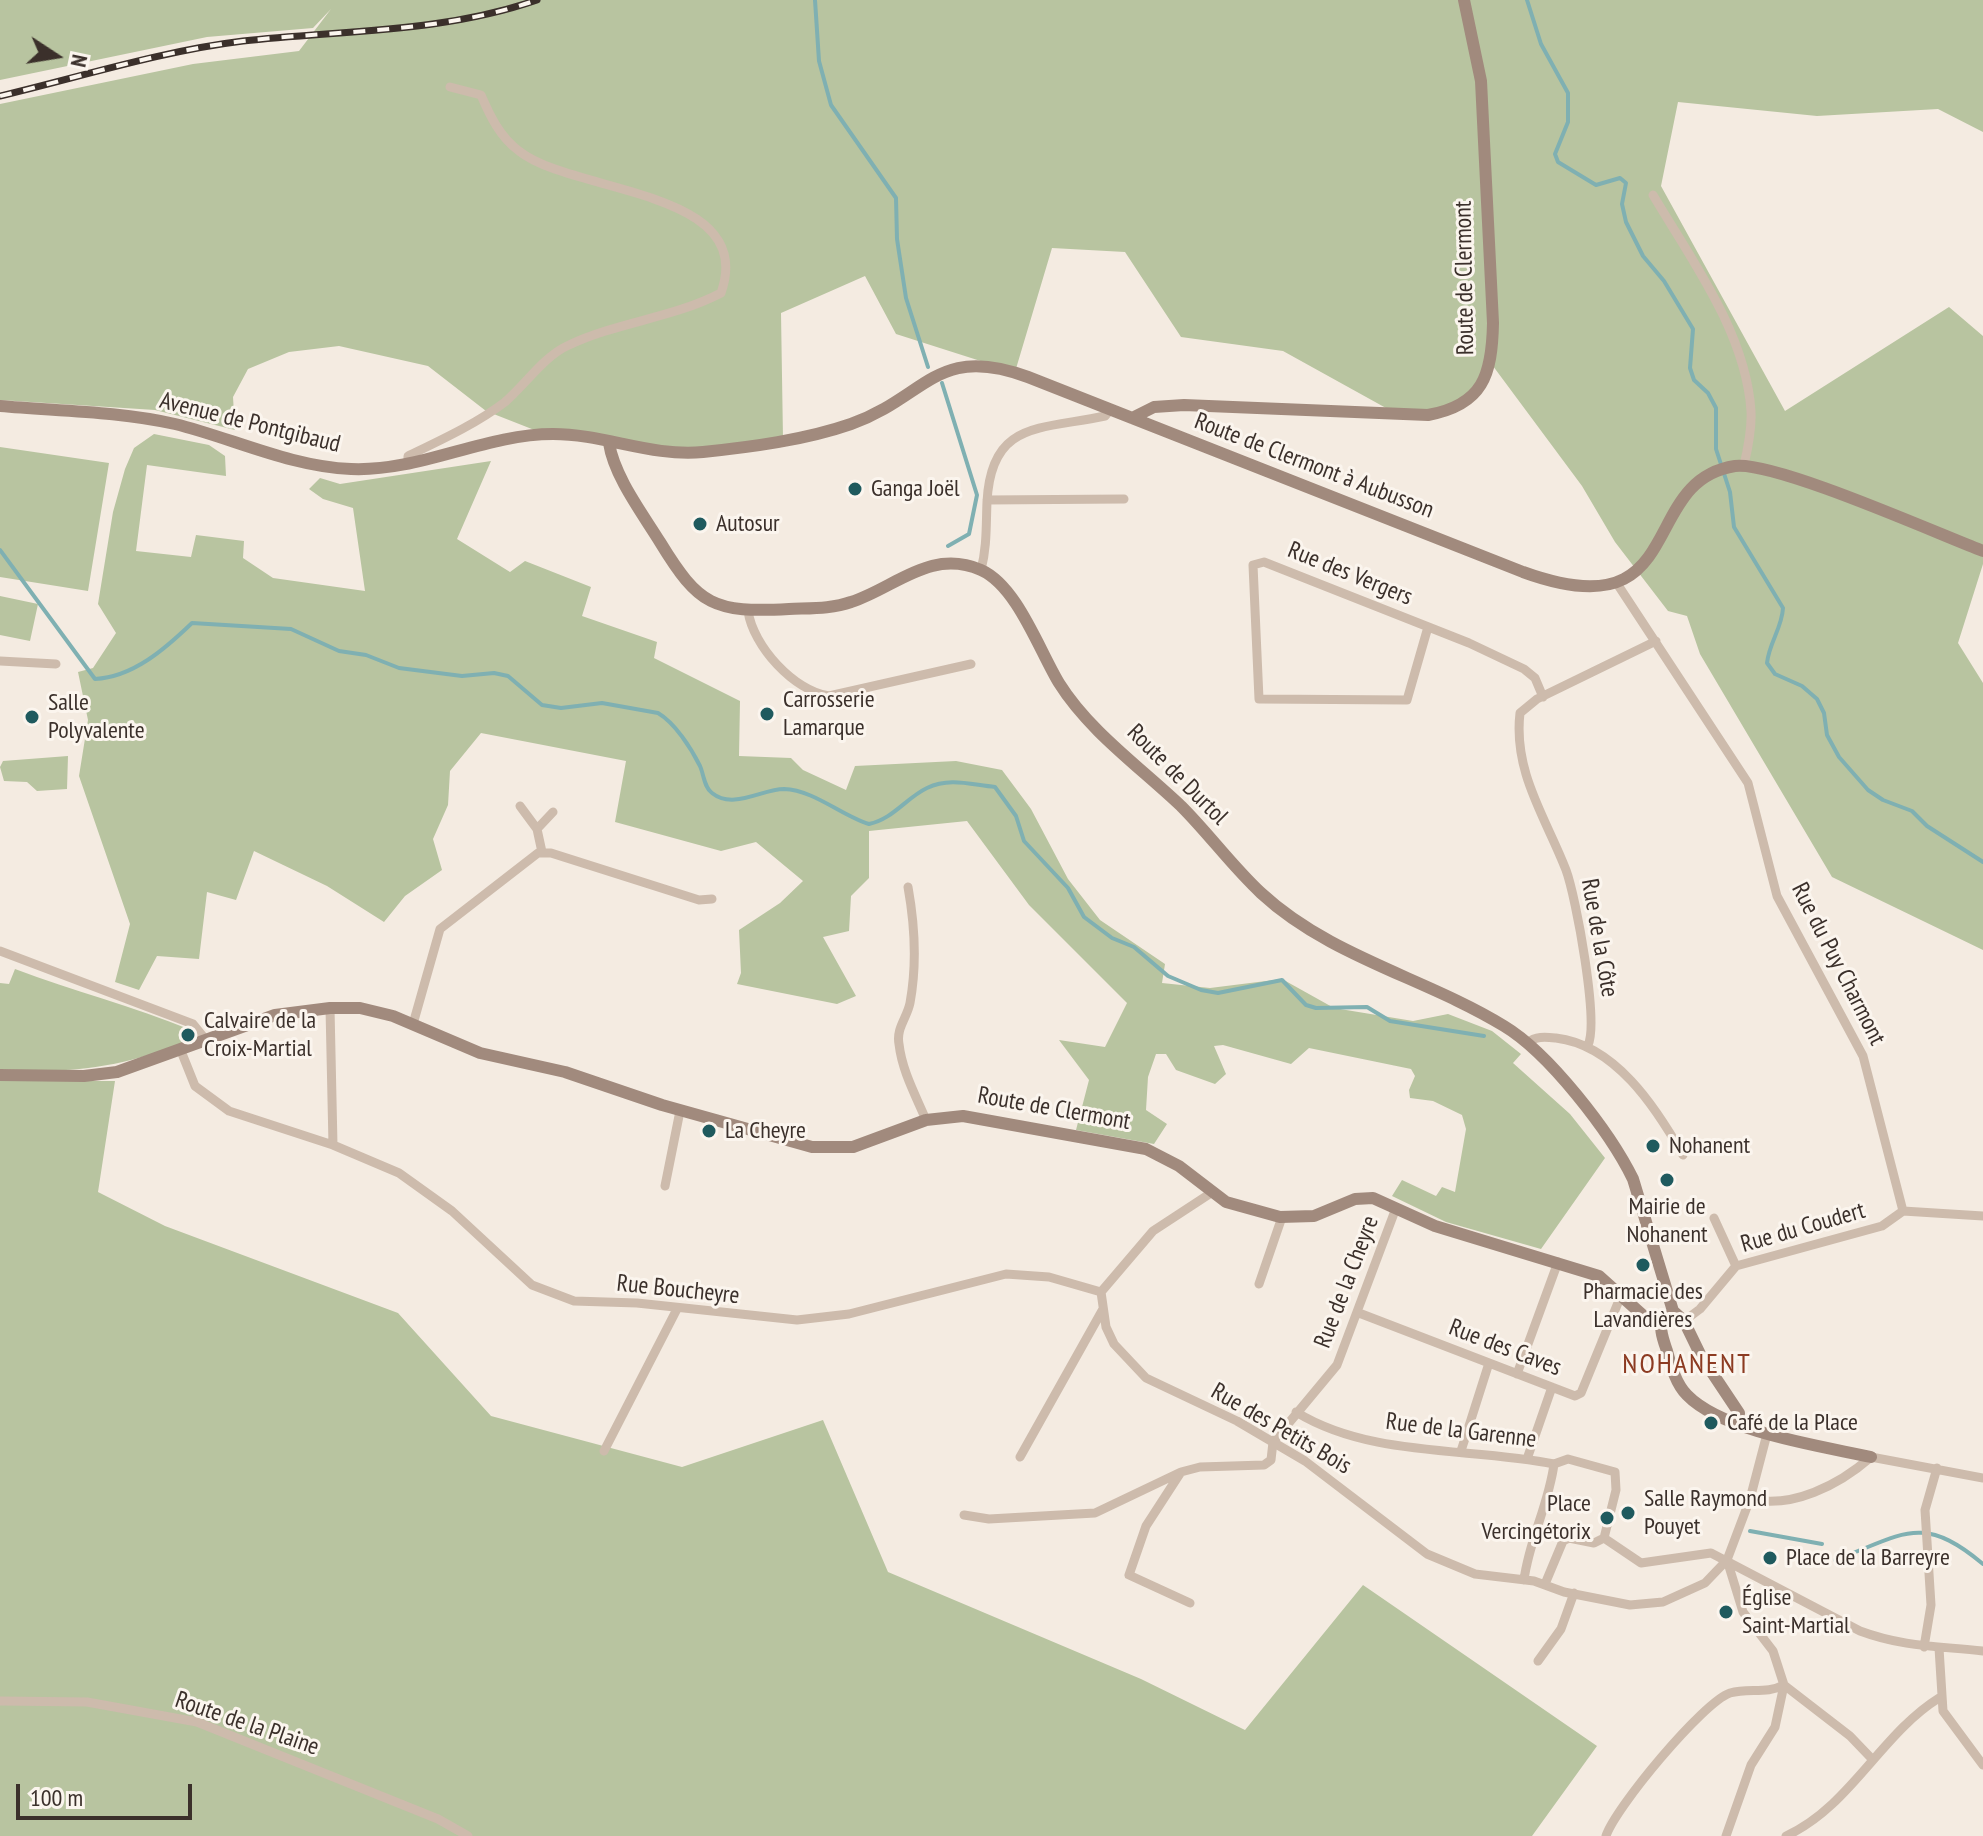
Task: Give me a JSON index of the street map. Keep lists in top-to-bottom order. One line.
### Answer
{"streets":{"street":["Route de Clermont","Avenue de Pontgibaud","Route de Clermont à Aubusson","Rue des Vergers","Route de Durtol","Rue de la Côte","Rue du Puy Charmont","Rue du Coudert","Rue de la Cheyre","Rue Boucheyre","Rue des Caves","Rue des Petits Bois","Rue de la Garenne","Route de la Plaine"]},"crossings":[["Route de Clermont","Route de Clermont à Aubusson"],["Route de Clermont","Rue de la Cheyre"],["Route de Clermont","Rue Boucheyre"],["Route de Clermont","Rue des Caves"],["Avenue de Pontgibaud","Route de Clermont à Aubusson"],["Route de Clermont à Aubusson","Rue du Puy Charmont"],["Rue des Vergers","Rue de la Côte"],["Rue de la Côte","Rue du Puy Charmont"],["Rue du Puy Charmont","Rue du Coudert"],["Rue de la Cheyre","Rue des Caves"],["Rue de la Cheyre","Rue des Petits Bois"],["Rue de la Cheyre","Rue de la Garenne"],["Rue Boucheyre","Rue des Petits Bois"],["Rue des Petits Bois","Rue de la Garenne"]],"districts":["NOHANENT"],"places":["Ganga Joël","Autosur","Carrosserie Lamarque","Salle Polyvalente","Calvaire de la Croix-Martial","La Cheyre","Nohanent","Mairie de Nohanent","Pharmacie des Lavandières","Café de la Place","Salle Raymond Pouyet","Place Vercingétorix","Place de la Barreyre","Église Saint-Martial"],"scale_bar":"100 m","north":"right"}
